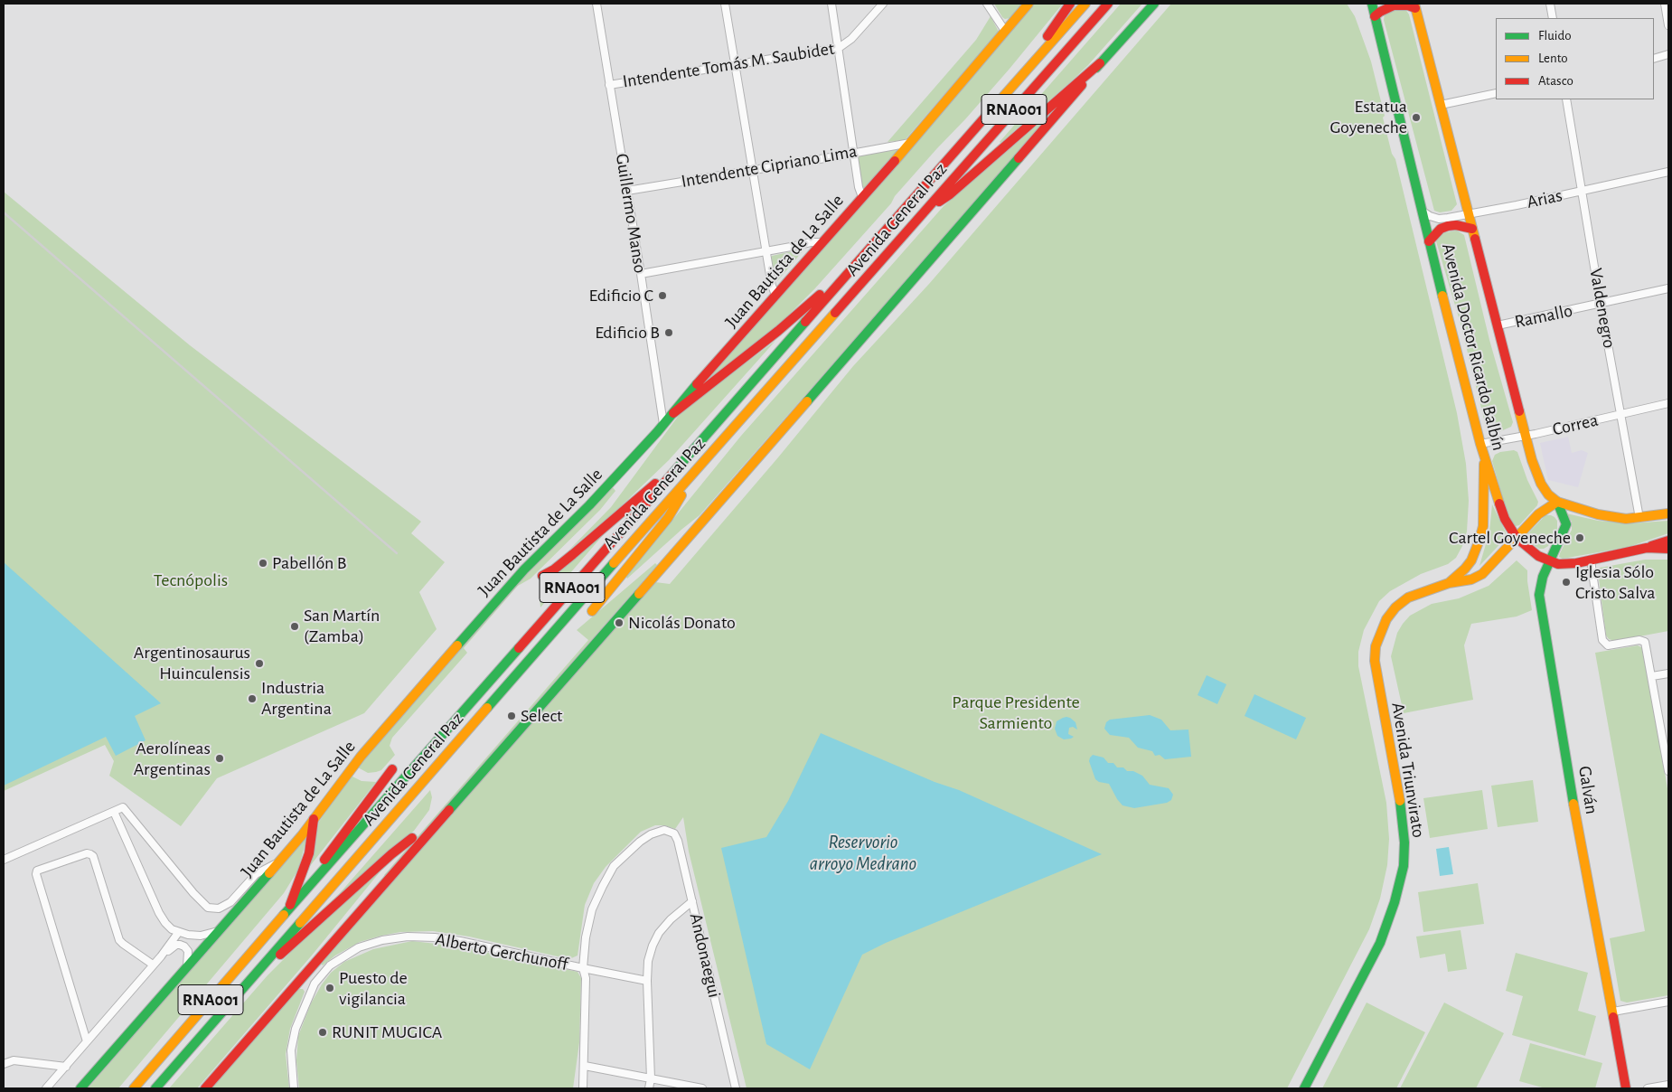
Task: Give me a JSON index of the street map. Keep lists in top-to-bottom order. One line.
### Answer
{"streets":{"main road":["RNA001","Avenida General Paz","Juan Bautista de La Salle","Avenida Doctor Ricardo Balbín","Avenida Triunvirato","Galván"],"street":["Intendente Tomás M. Saubidet","Intendente Cipriano Lima","Arias","Guillermo Manso","Valdenegro","Ramallo","Correa","Alberto Gerchunoff","Andonaegui"]},"crossings":[["Intendente Tomás M. Saubidet","Guillermo Manso"],["Intendente Cipriano Lima","Guillermo Manso"],["Intendente Cipriano Lima","Juan Bautista de La Salle"],["Arias","Valdenegro"],["Arias","Avenida Doctor Ricardo Balbín"],["Guillermo Manso","Juan Bautista de La Salle"],["Valdenegro","Ramallo"],["Valdenegro","Correa"],["Ramallo","Avenida Doctor Ricardo Balbín"],["Avenida Doctor Ricardo Balbín","Correa"],["Avenida Doctor Ricardo Balbín","Avenida Triunvirato"],["Avenida Doctor Ricardo Balbín","Galván"],["Avenida Triunvirato","Galván"],["Alberto Gerchunoff","Andonaegui"]],"water":["Reservorio arroyo Medrano"],"parks":["Tecnópolis","Parque Presidente Sarmiento"],"places":["Estatua Goyeneche","Edificio C","Edificio B","Cartel Goyeneche","Pabellón B","Iglesia Sólo Cristo Salva","Nicolás Donato","San Martín (Zamba)","Argentinosaurus Huinculensis","Industria Argentina","Select","Aerolíneas Argentinas","Puesto de vigilancia","RUNIT MUGICA"],"legend":["Fluido","Lento","Atasco"]}
